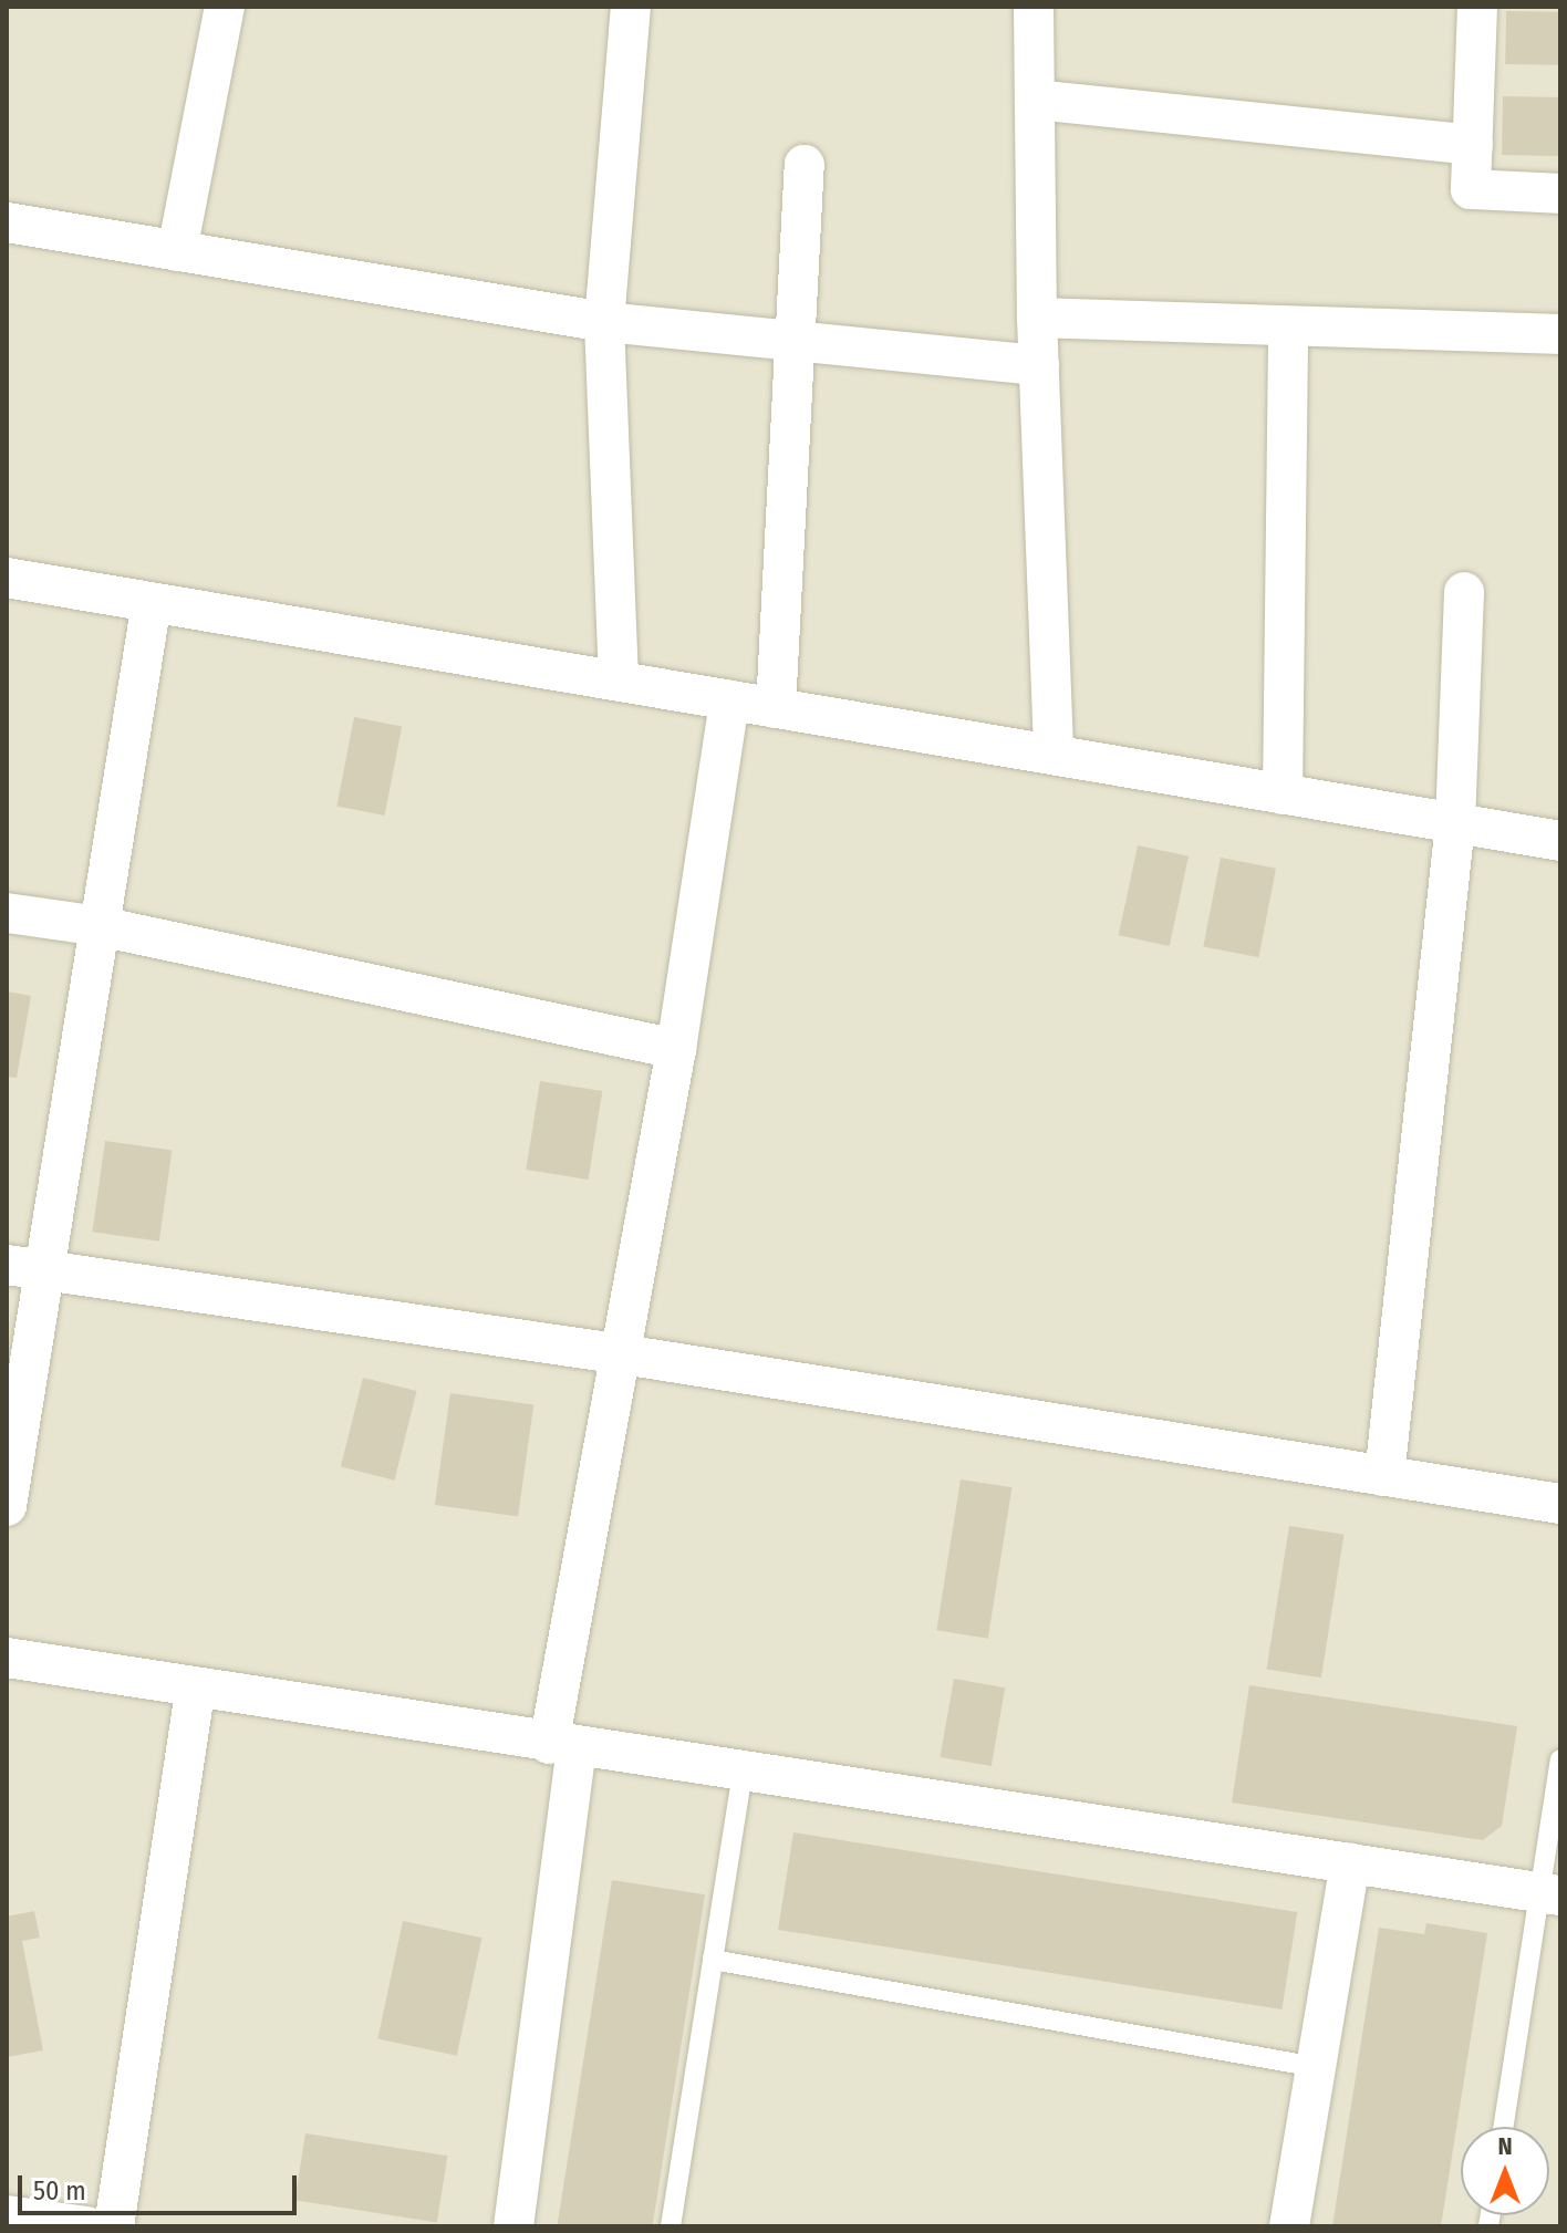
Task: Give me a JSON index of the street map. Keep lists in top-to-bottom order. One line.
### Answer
{"scale_bar":"50 m","north":"top"}
